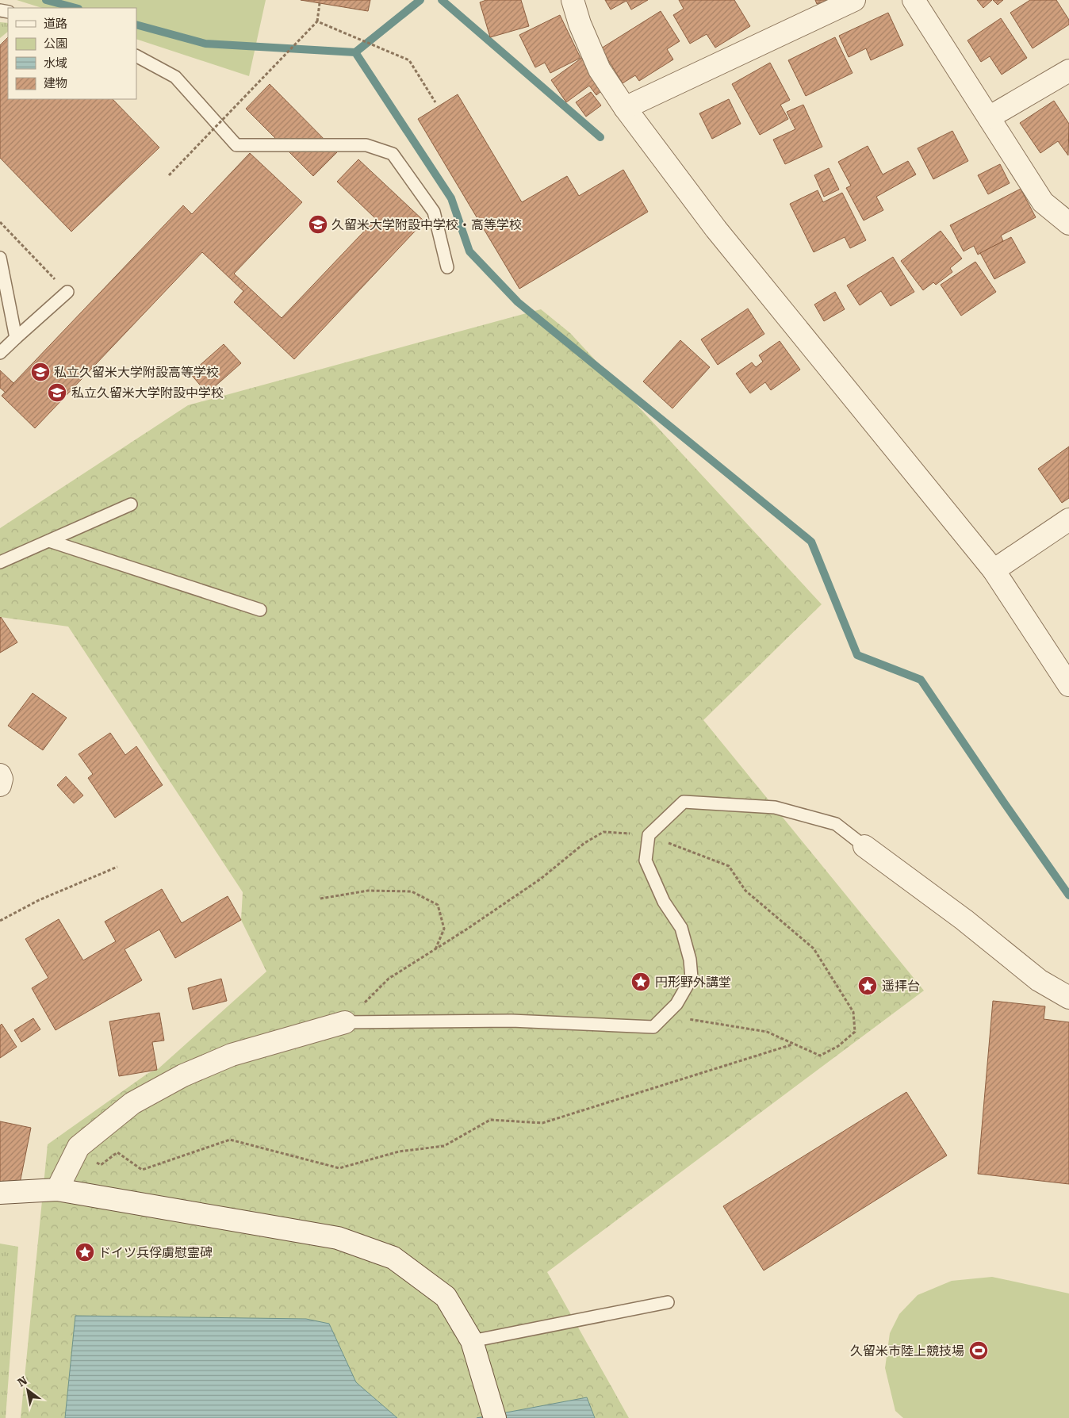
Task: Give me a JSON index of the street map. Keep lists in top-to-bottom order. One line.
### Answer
{"places":{"school or university":["久留米大学附設中学校・高等学校","私立久留米大学附設高等学校","私立久留米大学附設中学校"],"place":["円形野外講堂","遥拝台","ドイツ兵俘虜慰霊碑"],"sports":["久留米市陸上競技場"]},"legend":["道路","公園","水域","建物"],"north":"top left"}
